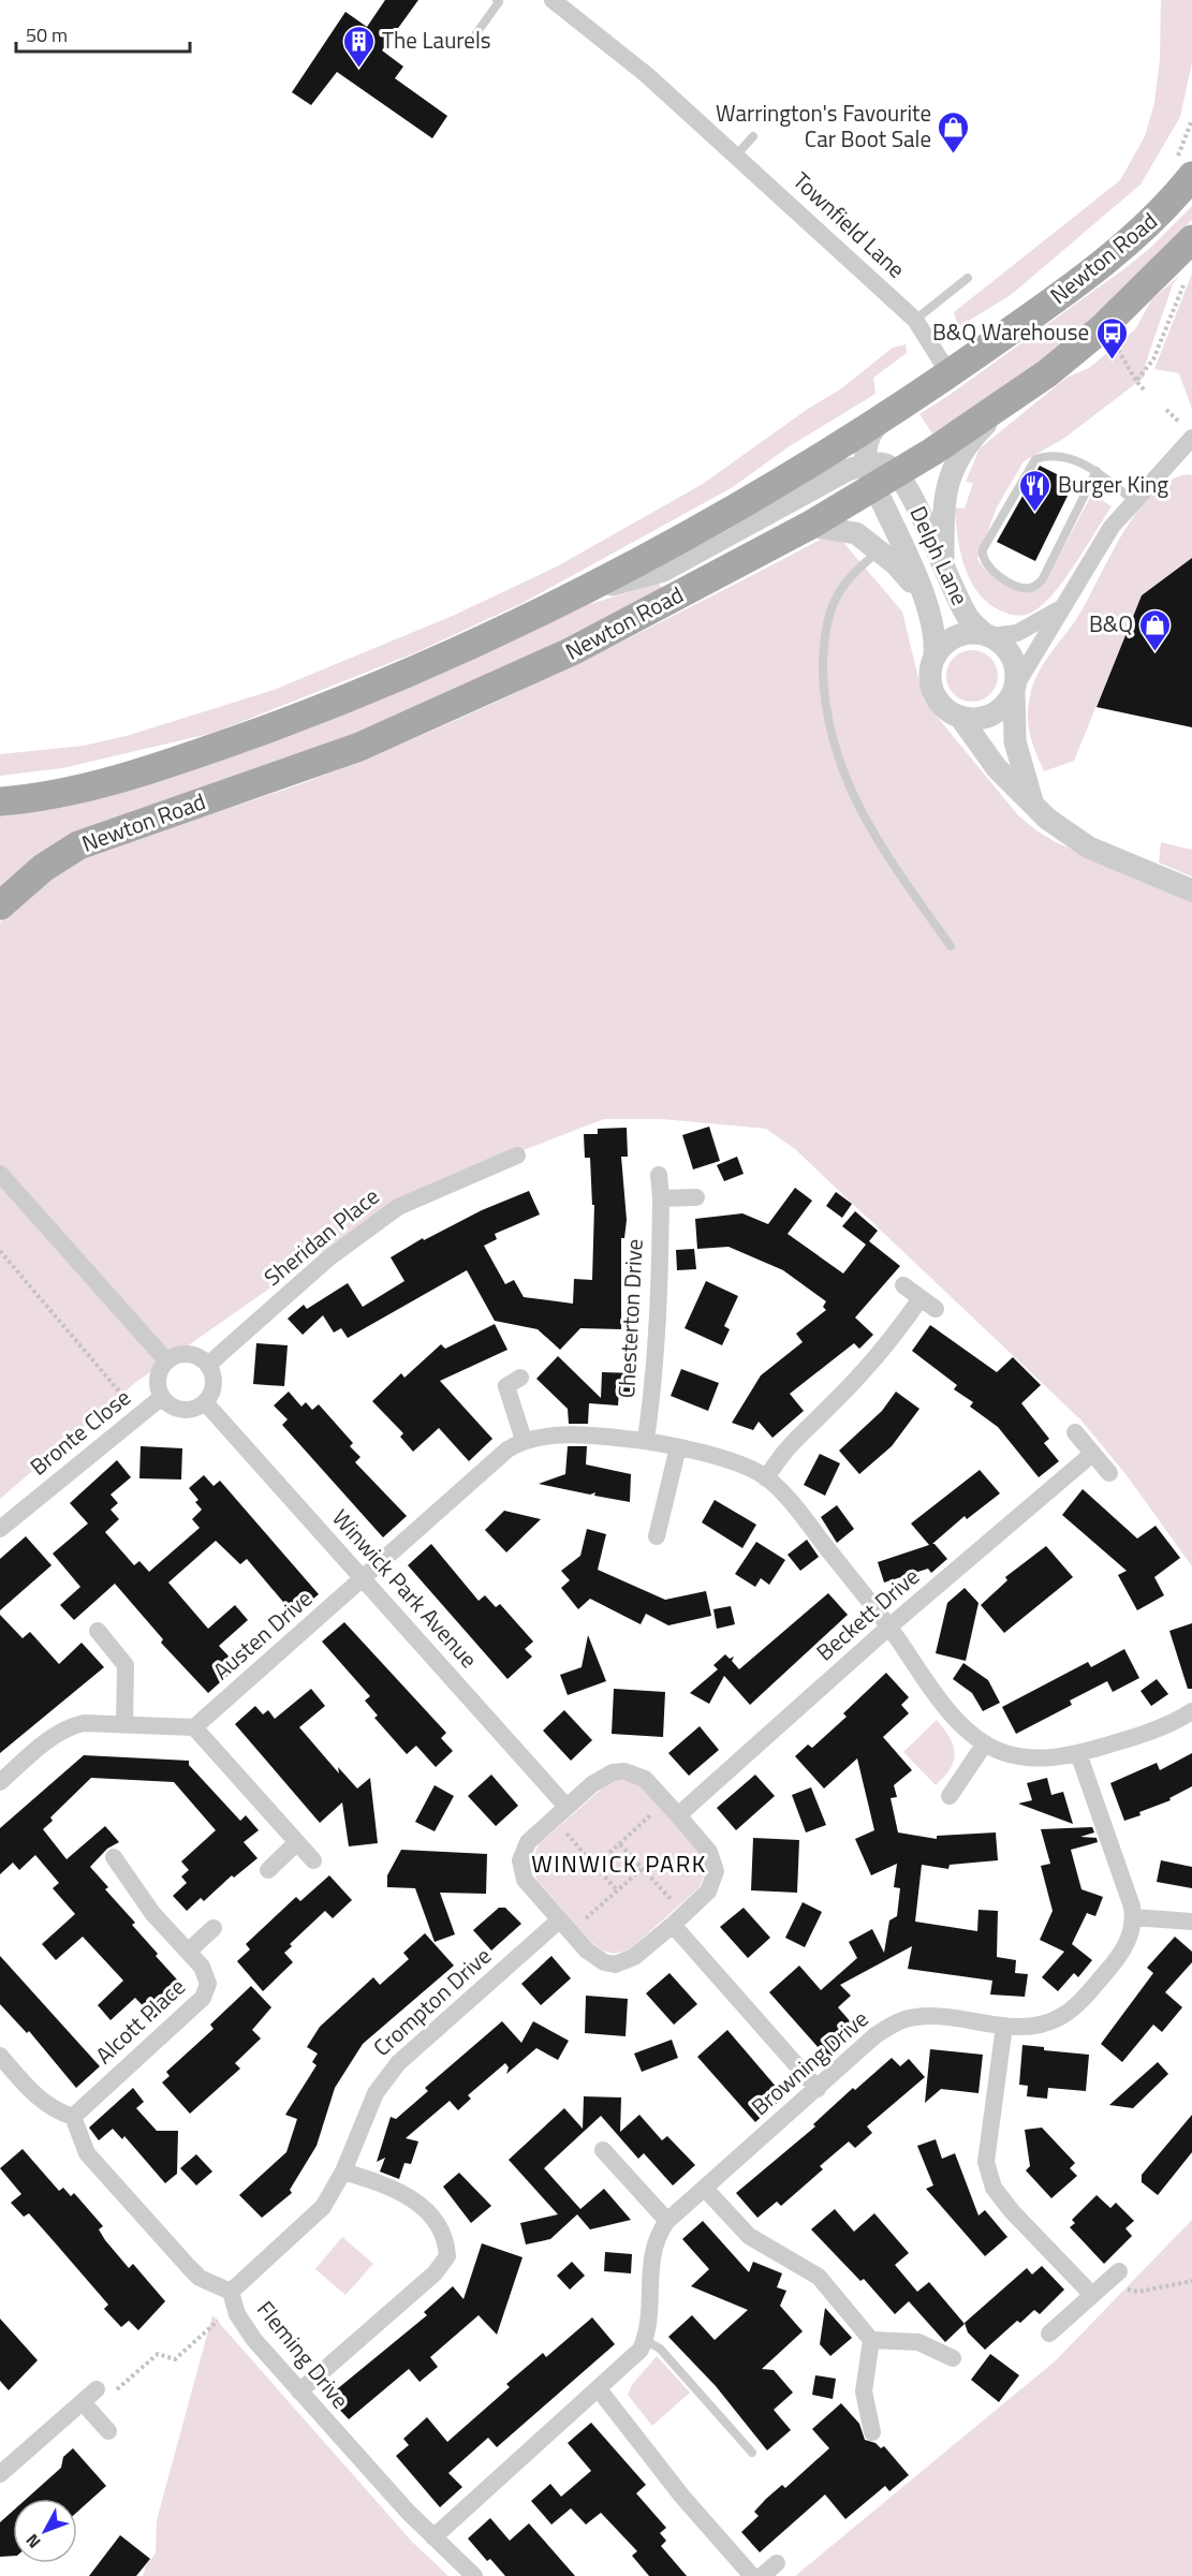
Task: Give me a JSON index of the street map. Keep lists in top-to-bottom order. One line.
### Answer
{"streets":{"main road":["Newton Road"],"street":["Townfield Lane","Delph Lane","Sheridan Place","Chesterton Drive","Bronte Close","Winwick Park Avenue","Beckett Drive","Austen Drive","Crompton Drive","Alcott Place","Browning Drive","Fleming Drive"]},"crossings":[["Townfield Lane","Newton Road"],["Newton Road","Delph Lane"],["Sheridan Place","Bronte Close"],["Sheridan Place","Winwick Park Avenue"],["Bronte Close","Winwick Park Avenue"],["Winwick Park Avenue","Austen Drive"],["Crompton Drive","Fleming Drive"],["Alcott Place","Fleming Drive"]],"districts":["WINWICK PARK"],"places":{"building":["The Laurels"],"shop":["Warrington's Favourite Car Boot Sale","B&Q"],"bus stop":["B&Q Warehouse"],"restaurant":["Burger King"]},"scale_bar":"50 m","north":"bottom left"}
